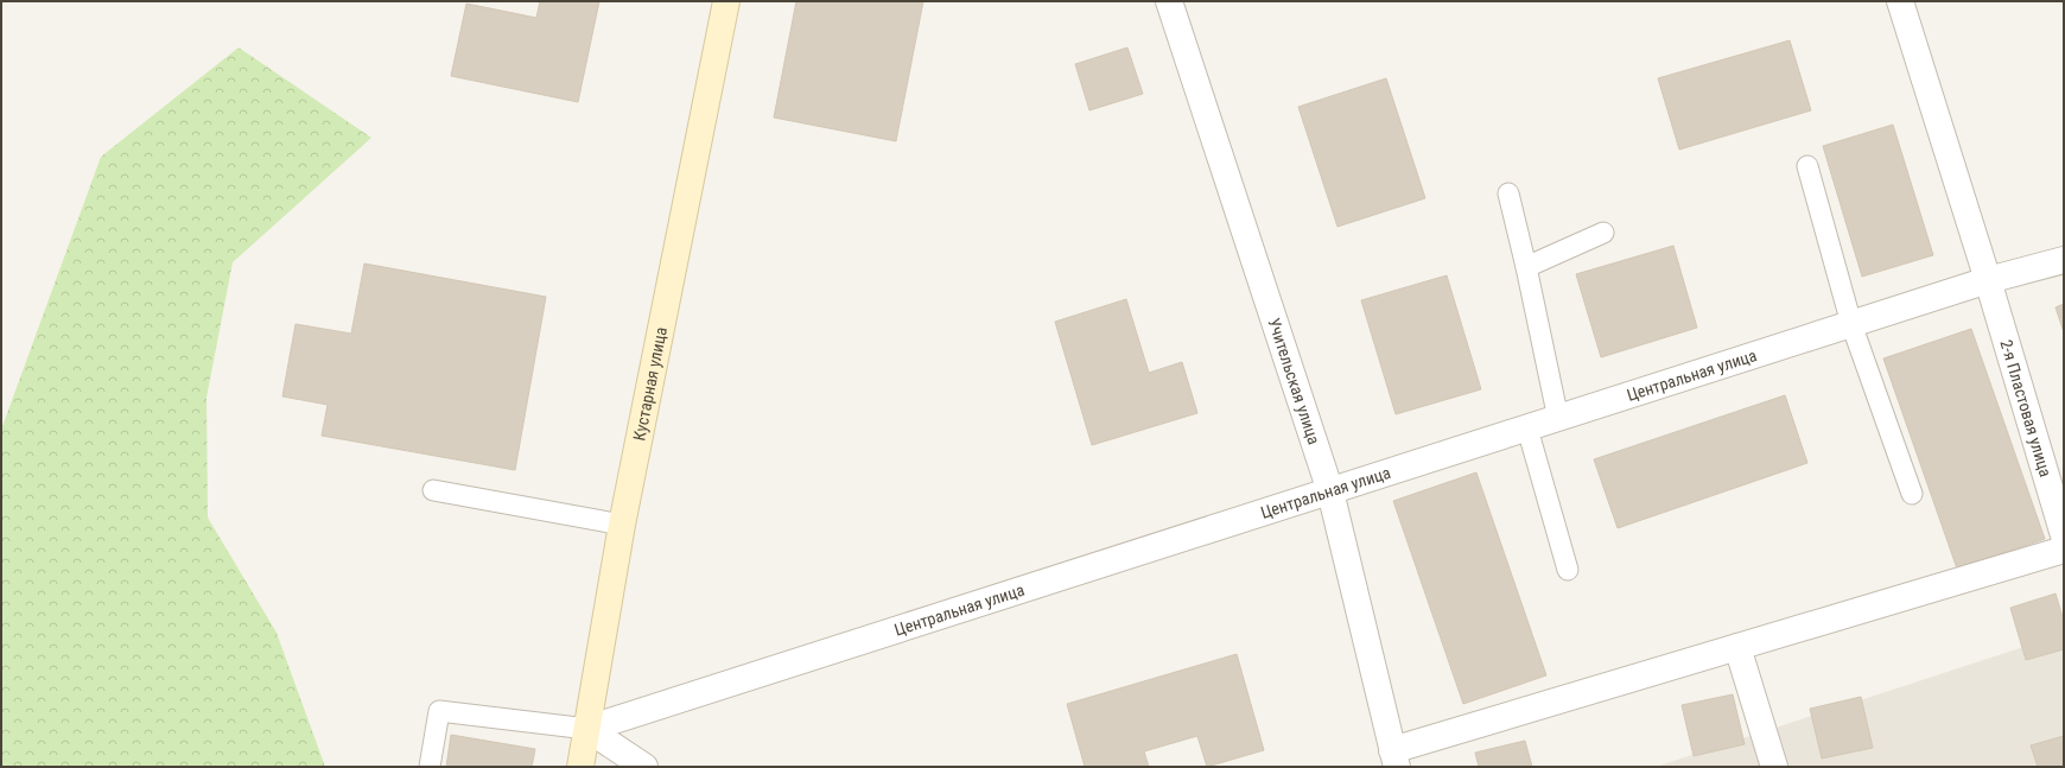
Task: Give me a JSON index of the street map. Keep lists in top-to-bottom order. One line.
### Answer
{"streets":{"main road":["Кустарная улица"],"street":["Центральная улица","Учительская улица","2-я Пластовая улица"]},"crossings":[["Центральная улица","Учительская улица"],["Центральная улица","Кустарная улица"],["Центральная улица","2-я Пластовая улица"]]}
